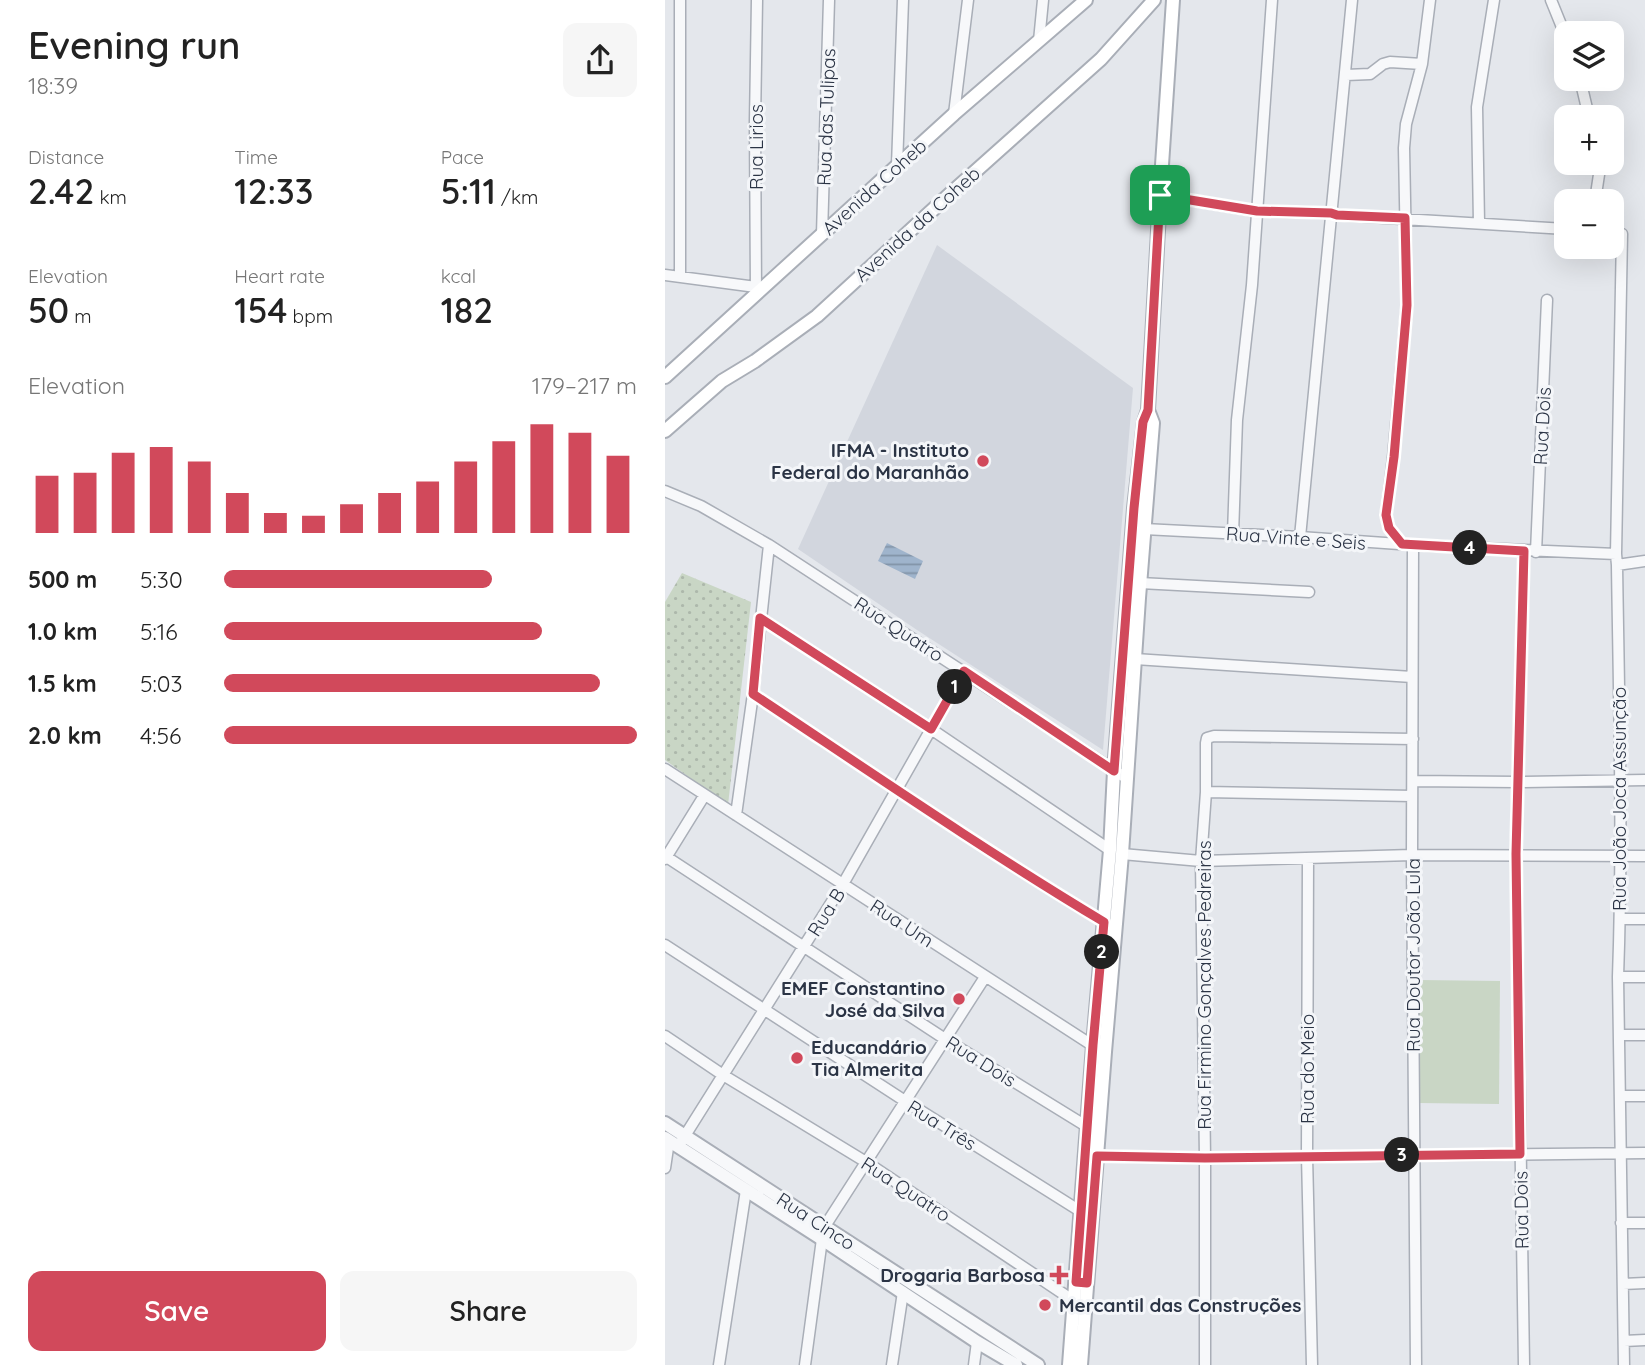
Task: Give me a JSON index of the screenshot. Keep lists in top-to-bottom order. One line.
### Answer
{"streets":{"main road":["Avenida Coheb","Avenida da Coheb"],"street":["Rua das Tulipas","Rua Lirios","Rua Dois","Rua Vinte e Seis","Rua Quatro","Rua João Joca Assunção","Rua B","Rua Um","Rua Doutor João Lula","Rua Firmino Gonçalves Pedreiras","Rua do Meio","Rua Três","Rua Cinco"]},"crossings":[["Rua das Tulipas","Avenida Coheb"],["Rua Lirios","Avenida Coheb"],["Rua Dois","Rua Vinte e Seis"],["Rua Dois","Rua B"],["Rua Vinte e Seis","Rua João Joca Assunção"],["Rua Vinte e Seis","Rua Doutor João Lula"],["Rua Quatro","Rua B"],["Rua B","Rua Um"],["Rua B","Rua Três"],["Rua B","Rua Cinco"],["Rua Doutor João Lula","Rua Firmino Gonçalves Pedreiras"]],"places":{"other":["IFMA - Instituto Federal do Maranhão","EMEF Constantino José da Silva","Educandário Tia Almerita","Mercantil das Construções"],"health":["Drogaria Barbosa"]},"page":{"heading":["Evening run","18:39"],"map_buttons":["+","−"],"stats":[["Distance","2.42 km"],["Time","12:33"],["Pace","5:11 /km"],["Elevation","50 m"],["Heart rate","154 bpm"],["kcal","182"]],"chart":["Elevation","179–217 m"],"pins":["4","1","2","3"],"list":[{"name":"500 m","note":"5:30"},{"name":"1.0 km","note":"5:16"},{"name":"1.5 km","note":"5:03"},{"name":"2.0 km","note":"4:56"}],"buttons":["Save","Share"]}}
